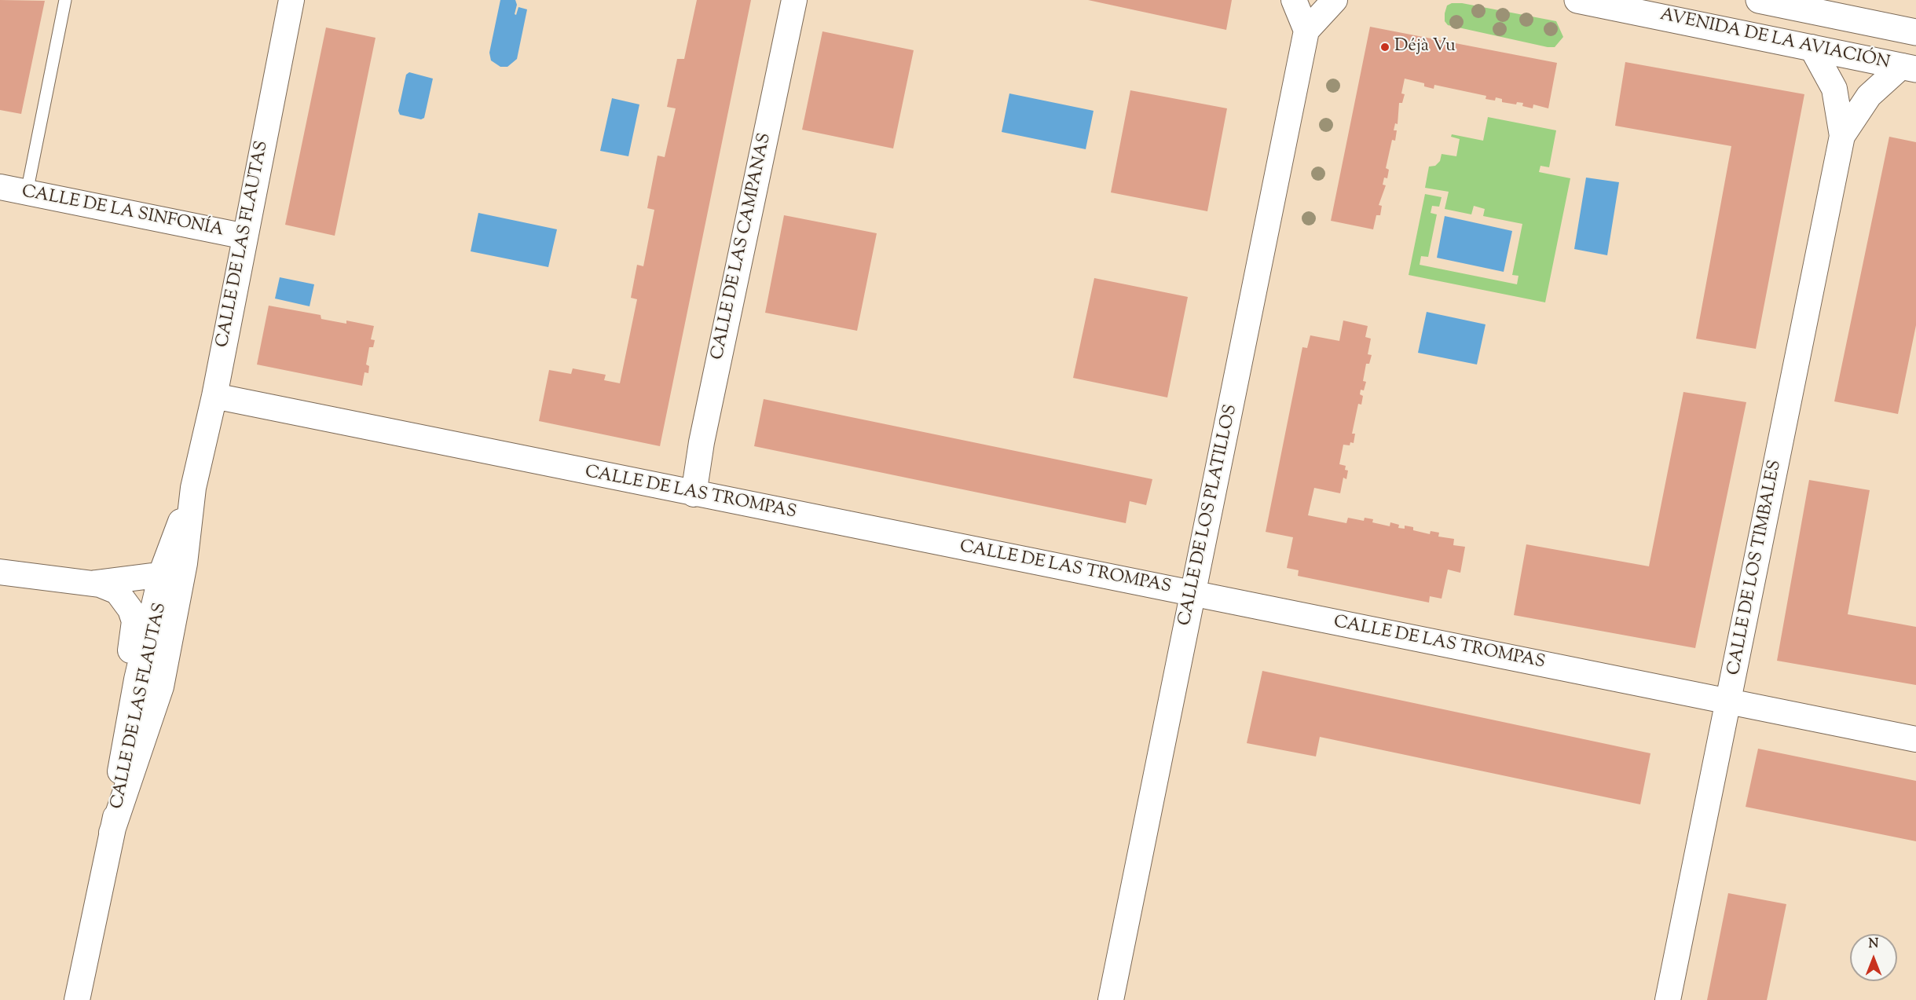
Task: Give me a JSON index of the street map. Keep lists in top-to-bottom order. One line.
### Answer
{"streets":{"main road":["AVENIDA DE LA AVIACIÓN"],"street":["CALLE DE LA SINFONÍA","CALLE DE LAS FLAUTAS","CALLE DE LAS CAMPANAS","CALLE DE LAS TROMPAS","CALLE DE LOS PLATILLOS","CALLE DE LOS TIMBALES"]},"crossings":[["AVENIDA DE LA AVIACIÓN","CALLE DE LOS TIMBALES"],["CALLE DE LA SINFONÍA","CALLE DE LAS FLAUTAS"],["CALLE DE LAS FLAUTAS","CALLE DE LAS TROMPAS"],["CALLE DE LAS CAMPANAS","CALLE DE LAS TROMPAS"],["CALLE DE LAS TROMPAS","CALLE DE LOS PLATILLOS"],["CALLE DE LAS TROMPAS","CALLE DE LOS TIMBALES"]],"places":["Déjà Vu"],"north":"top"}
